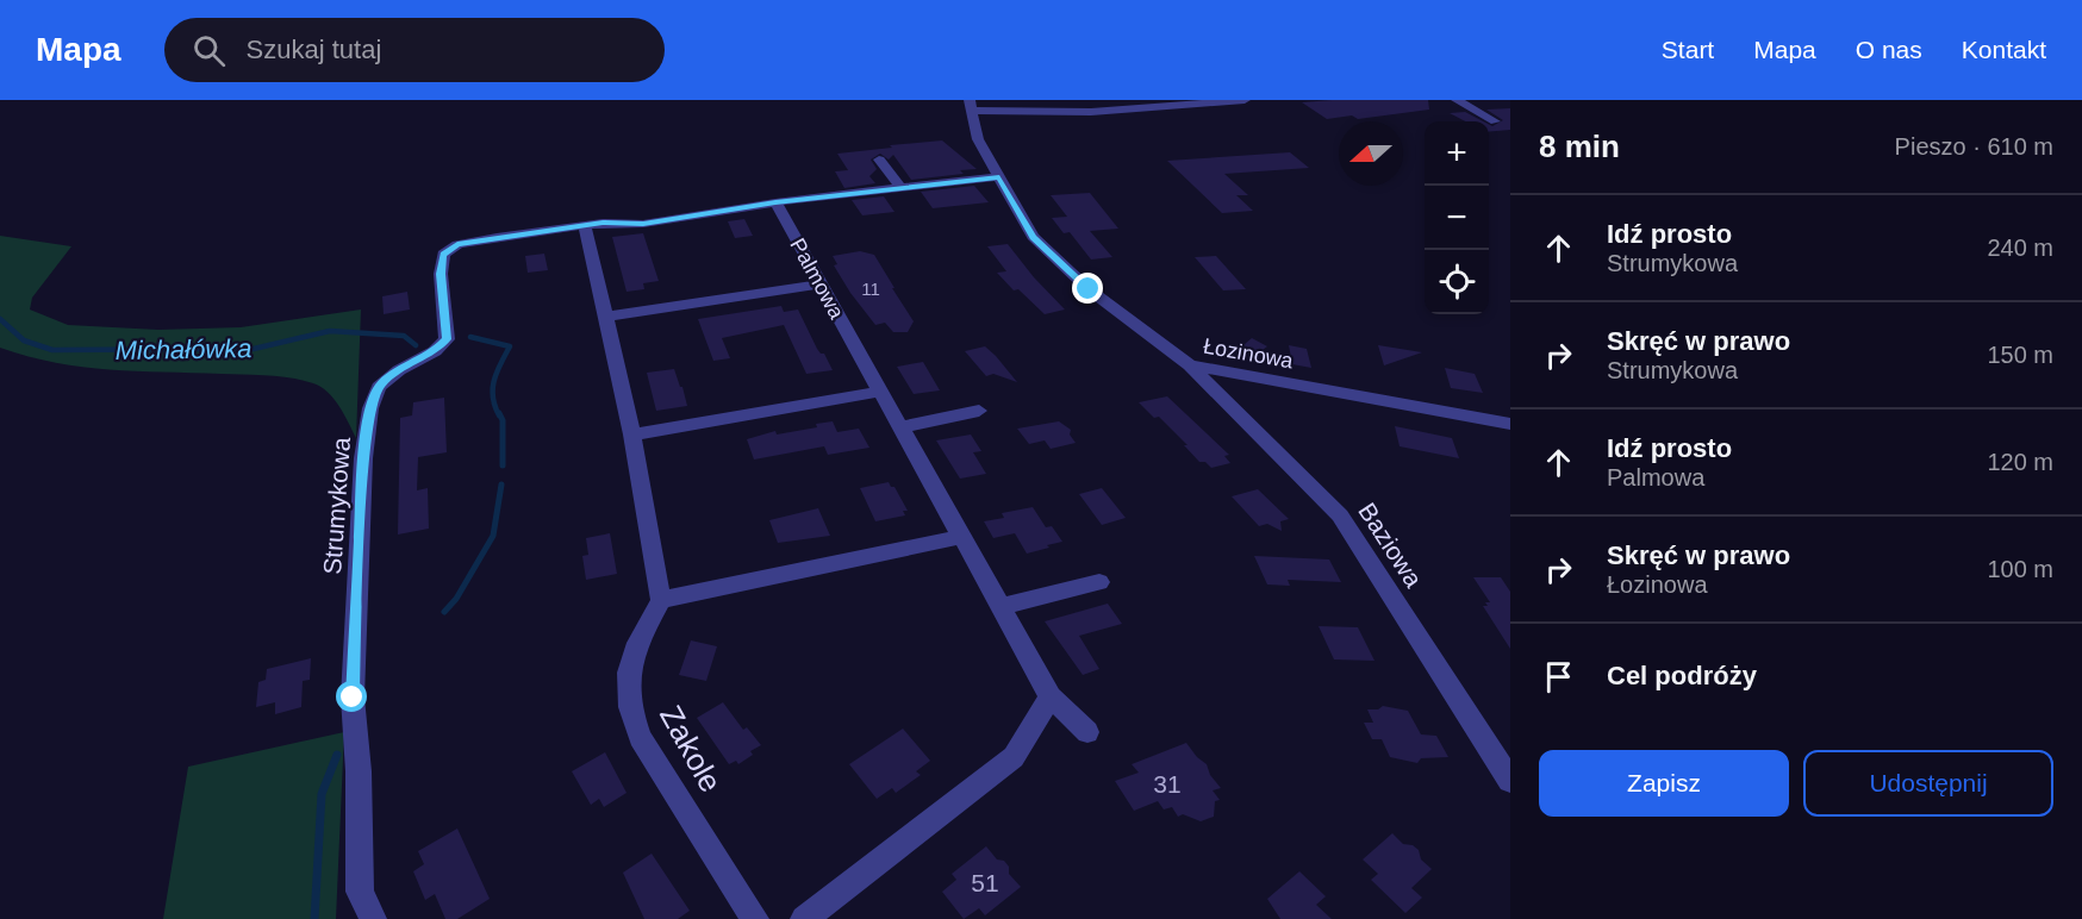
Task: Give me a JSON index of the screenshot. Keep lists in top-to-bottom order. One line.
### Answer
{"streets":{"street":["Palmowa","Łozinowa","Strumykowa","Baziowa","Zakole"]},"crossings":[["Palmowa","Łozinowa"],["Palmowa","Strumykowa"],["Łozinowa","Baziowa"]],"water":["Michałówka"],"house_numbers":["11","31","51"],"north":"left","page":{"header":"Mapa","search":"Szukaj tutaj","nav":["Start","Mapa","O nas","Kontakt"],"heading":["8 min","Pieszo · 610 m"],"map_buttons":["+","−"],"list":[["Idź prosto","Strumykowa","240 m"],["Skręć w prawo","Strumykowa","150 m"],["Idź prosto","Palmowa","120 m"],["Skręć w prawo","Łozinowa","100 m"],"Cel podróży"],"buttons":["Zapisz","Udostępnij"]}}
